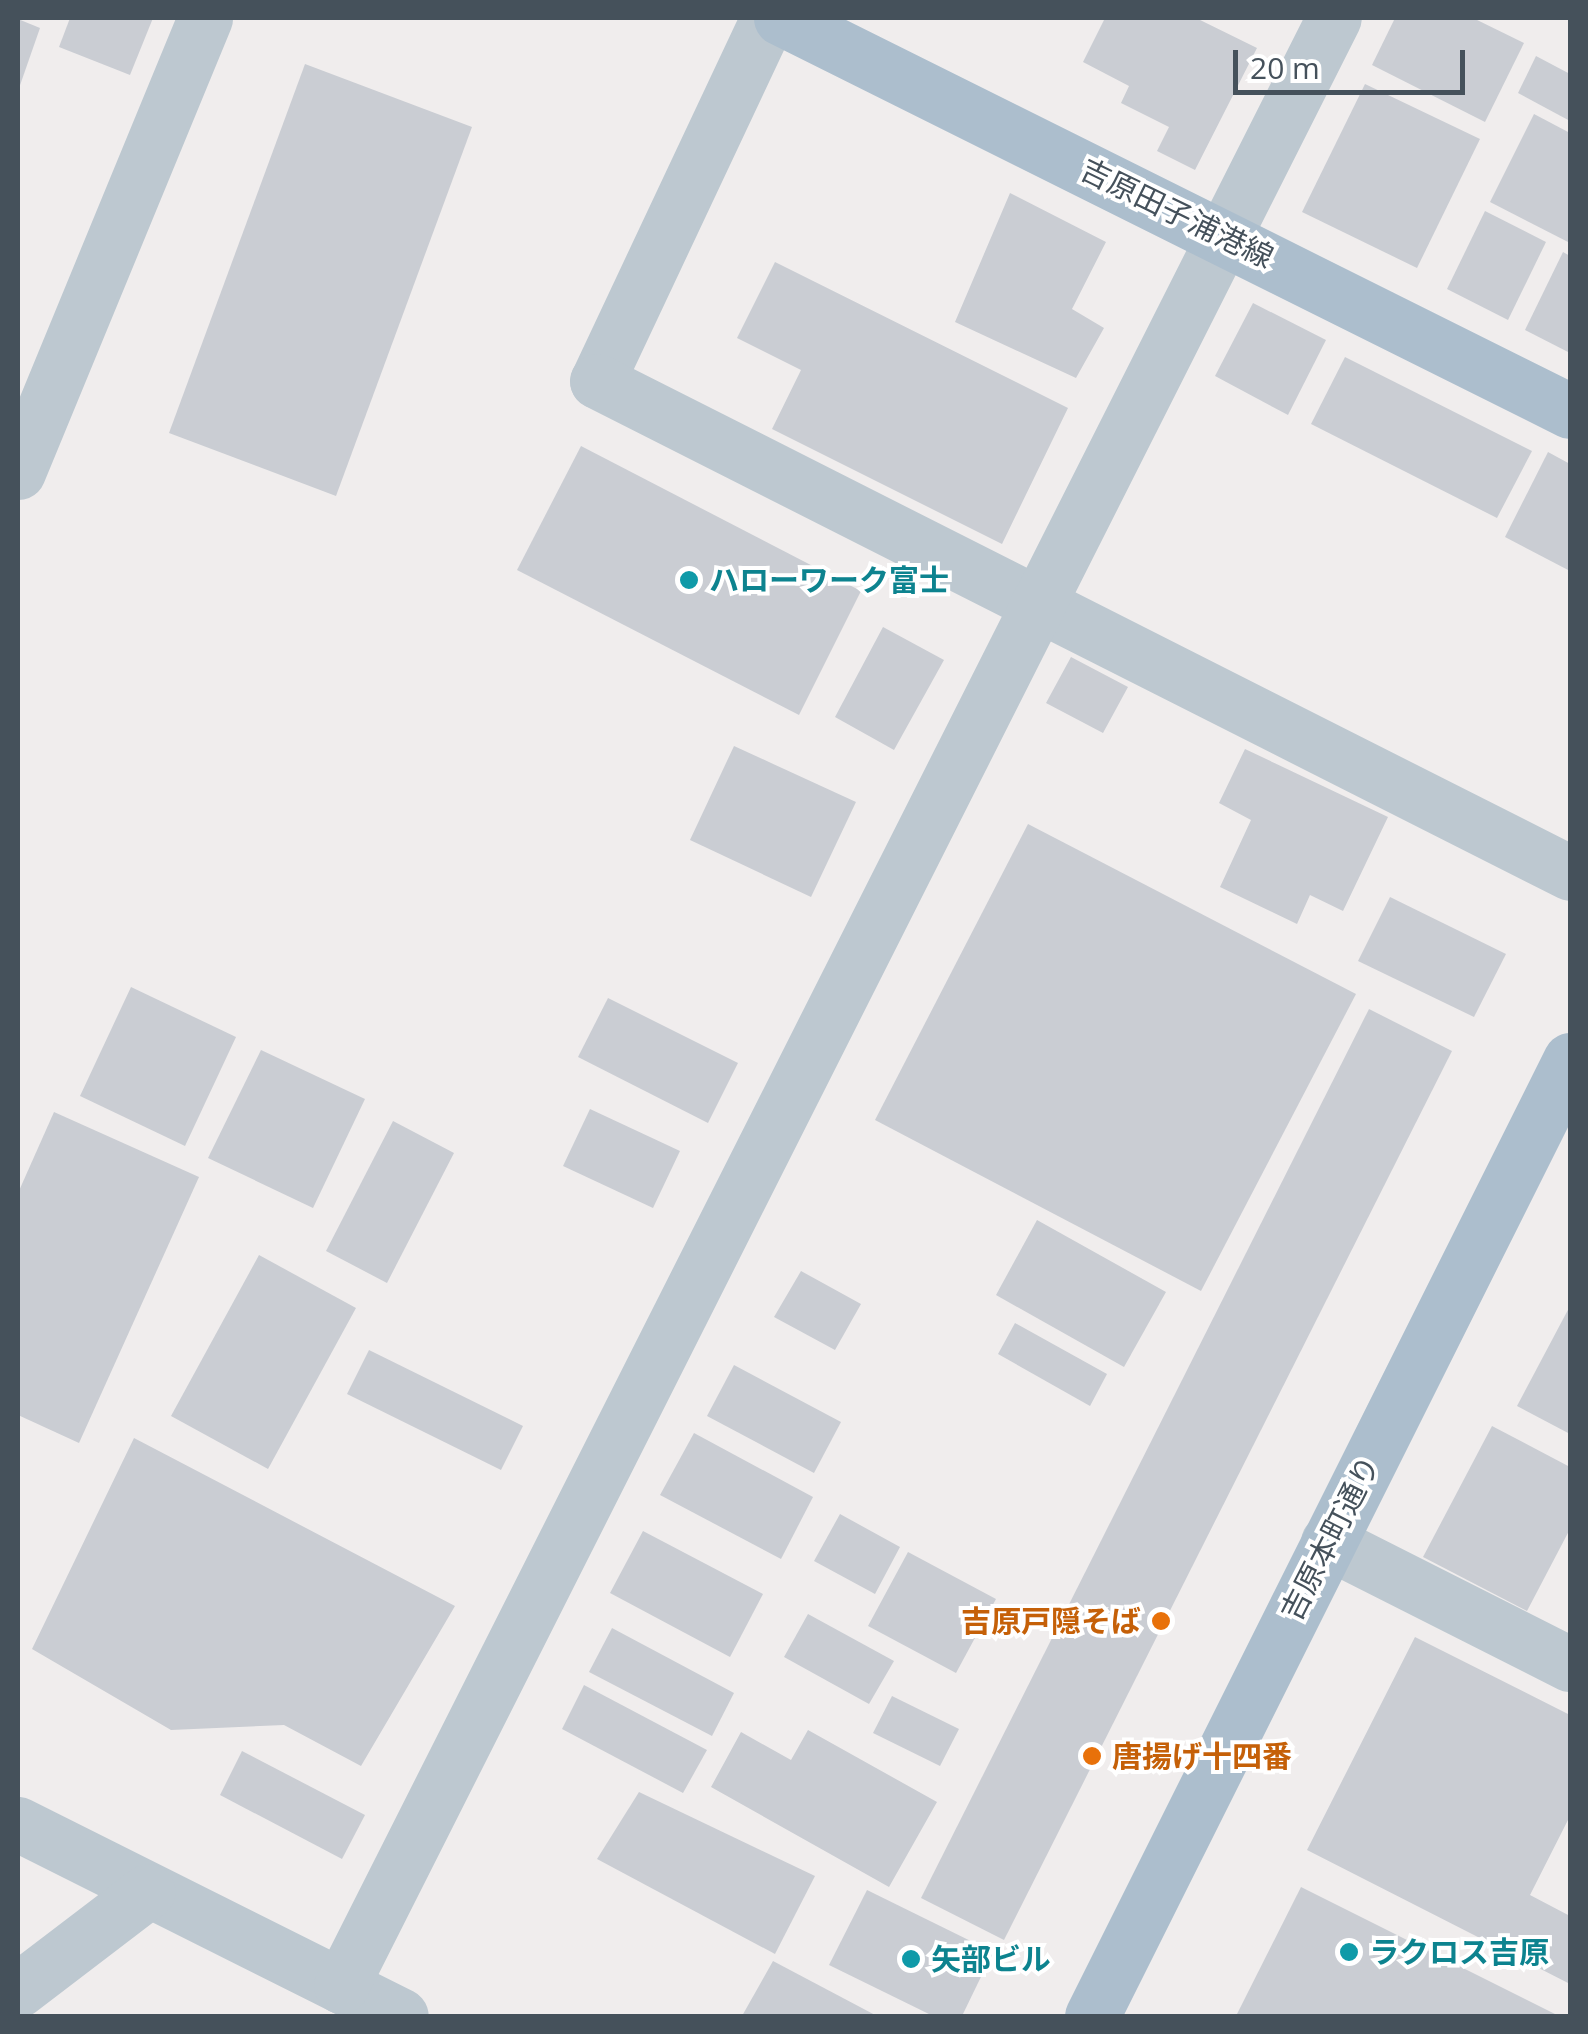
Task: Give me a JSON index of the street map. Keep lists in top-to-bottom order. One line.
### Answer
{"streets":{"main road":["吉原田子浦港線","吉原本町通り"]},"places":["ハローワーク富士","吉原戸隠そば","唐揚げ十四番","ラクロス吉原","矢部ビル"],"scale_bar":"20 m"}
